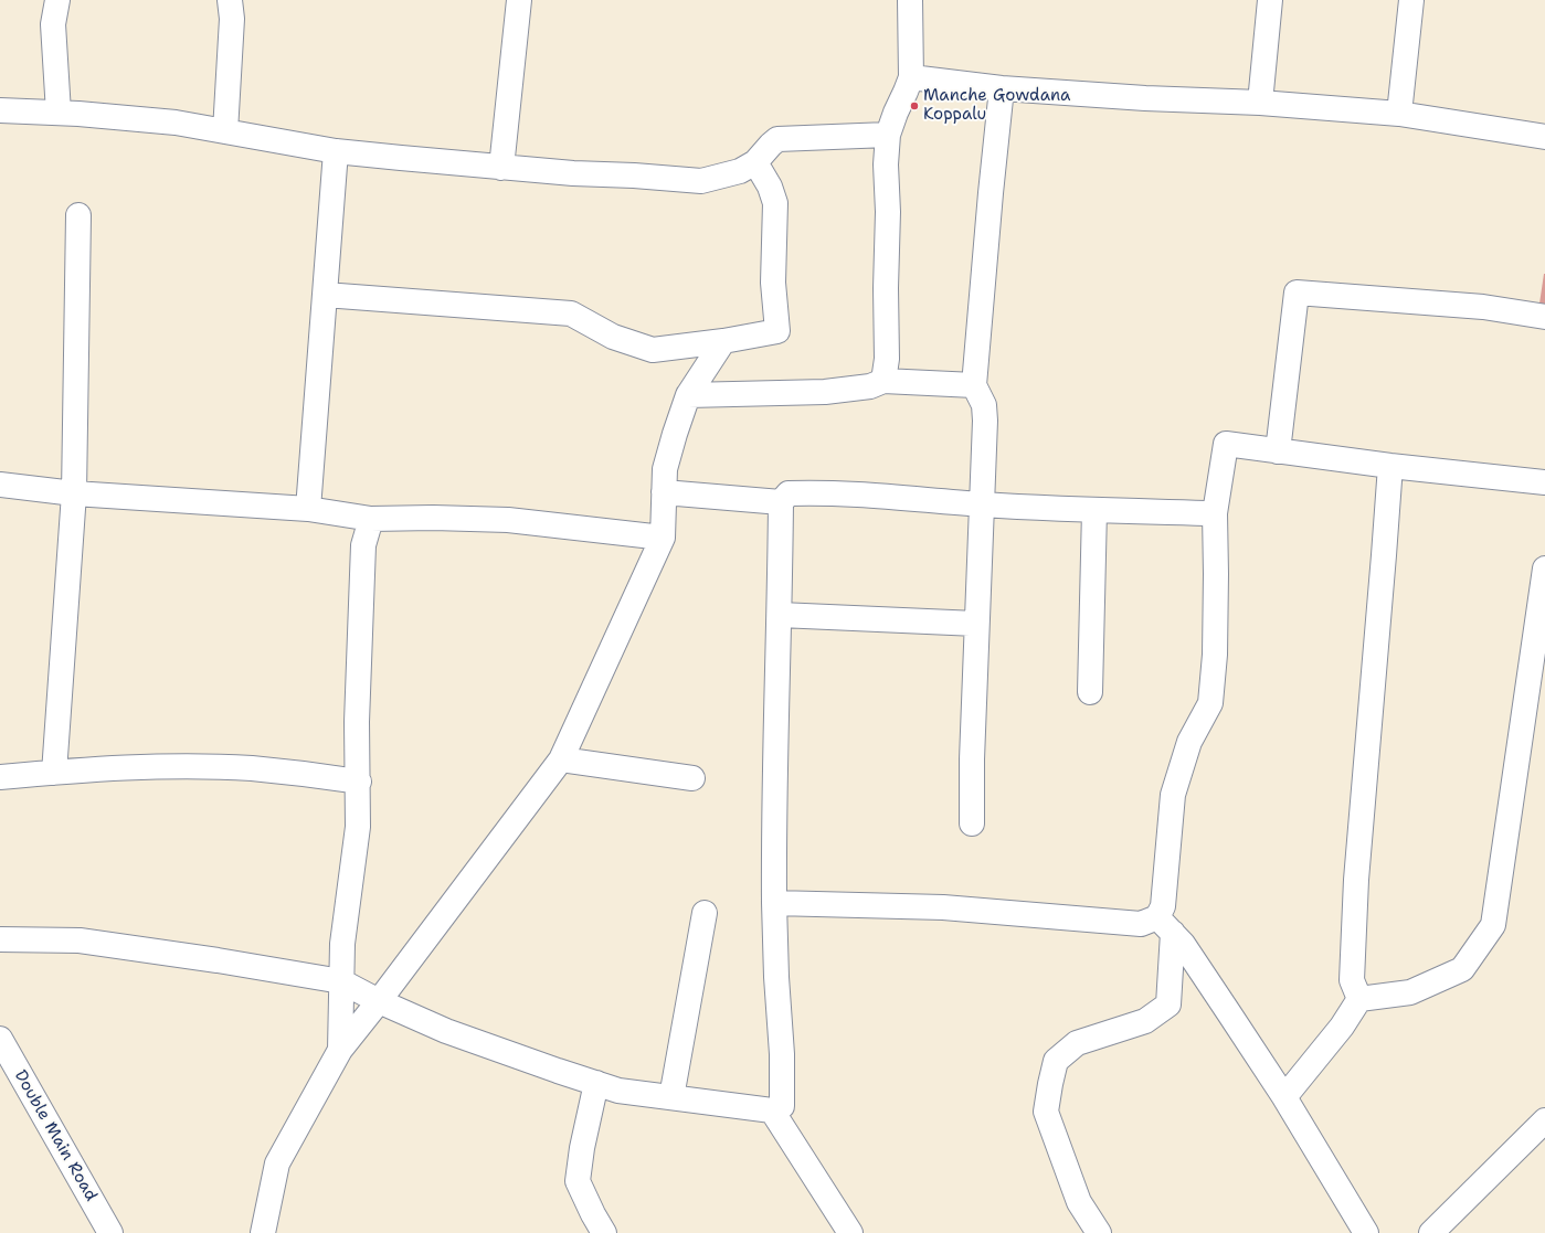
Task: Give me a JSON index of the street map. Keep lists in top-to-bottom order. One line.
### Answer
{"streets":{"street":["Double Main Road"]},"places":["Manche Gowdana Koppalu"]}
